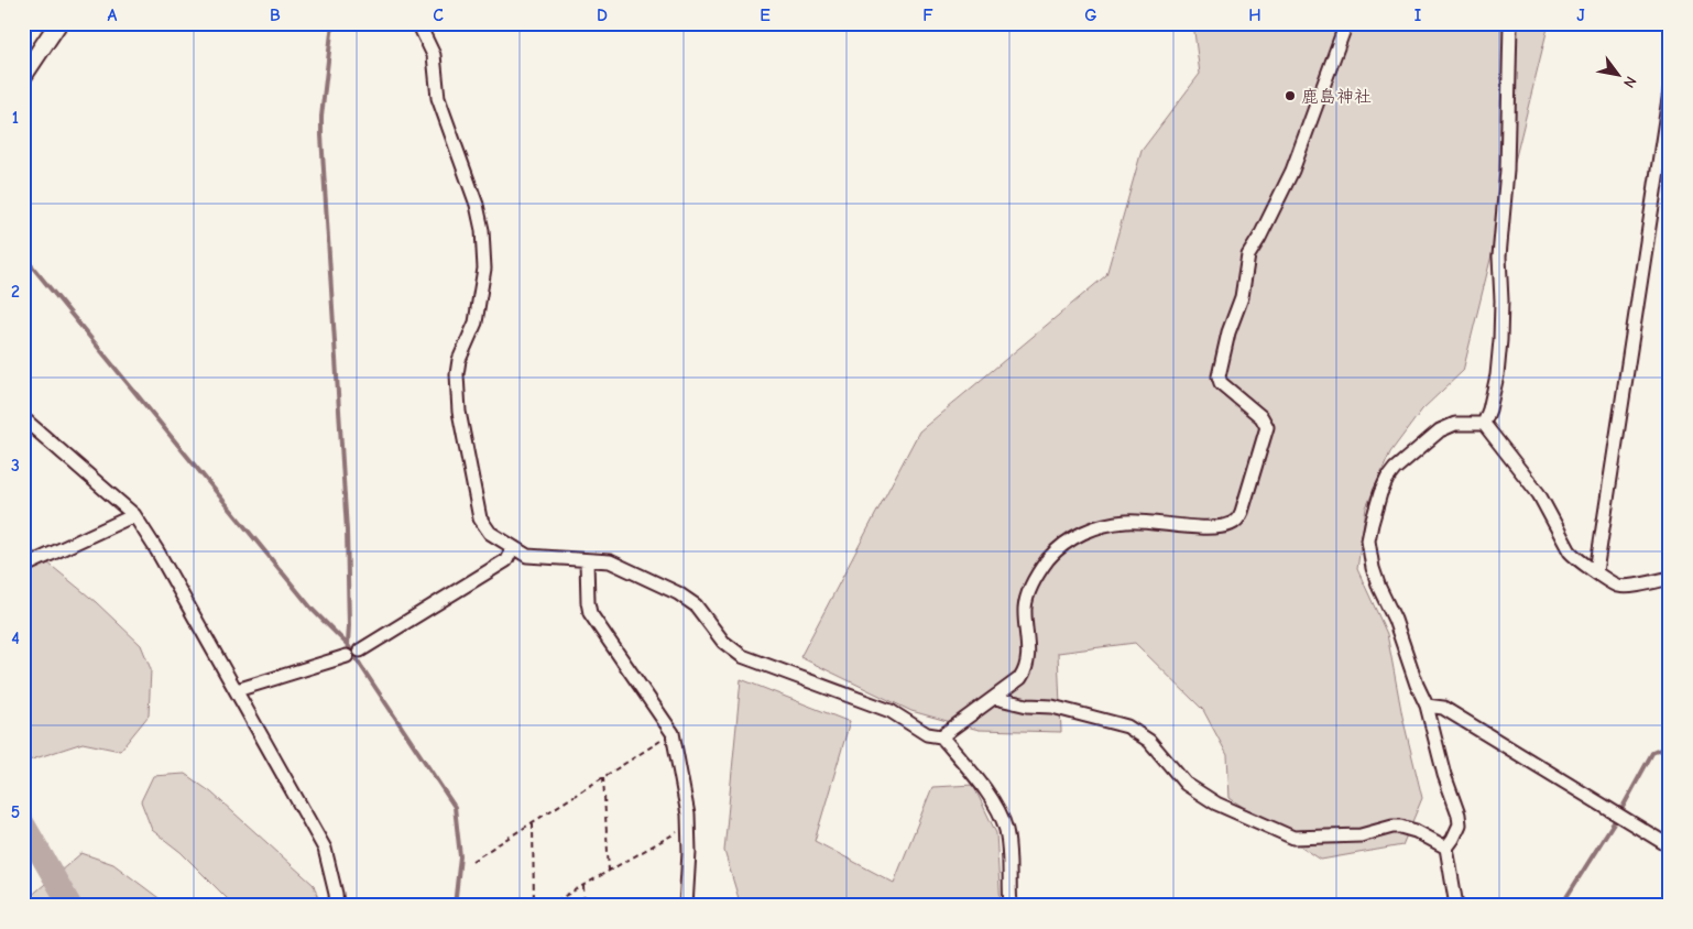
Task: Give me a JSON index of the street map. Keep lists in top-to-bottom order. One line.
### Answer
{"places":["鹿島神社"],"north":"bottom right","grid":{"columns":["A","B","C","D","E","F","G","H","I","J"],"rows":["1","2","3","4","5"]}}
